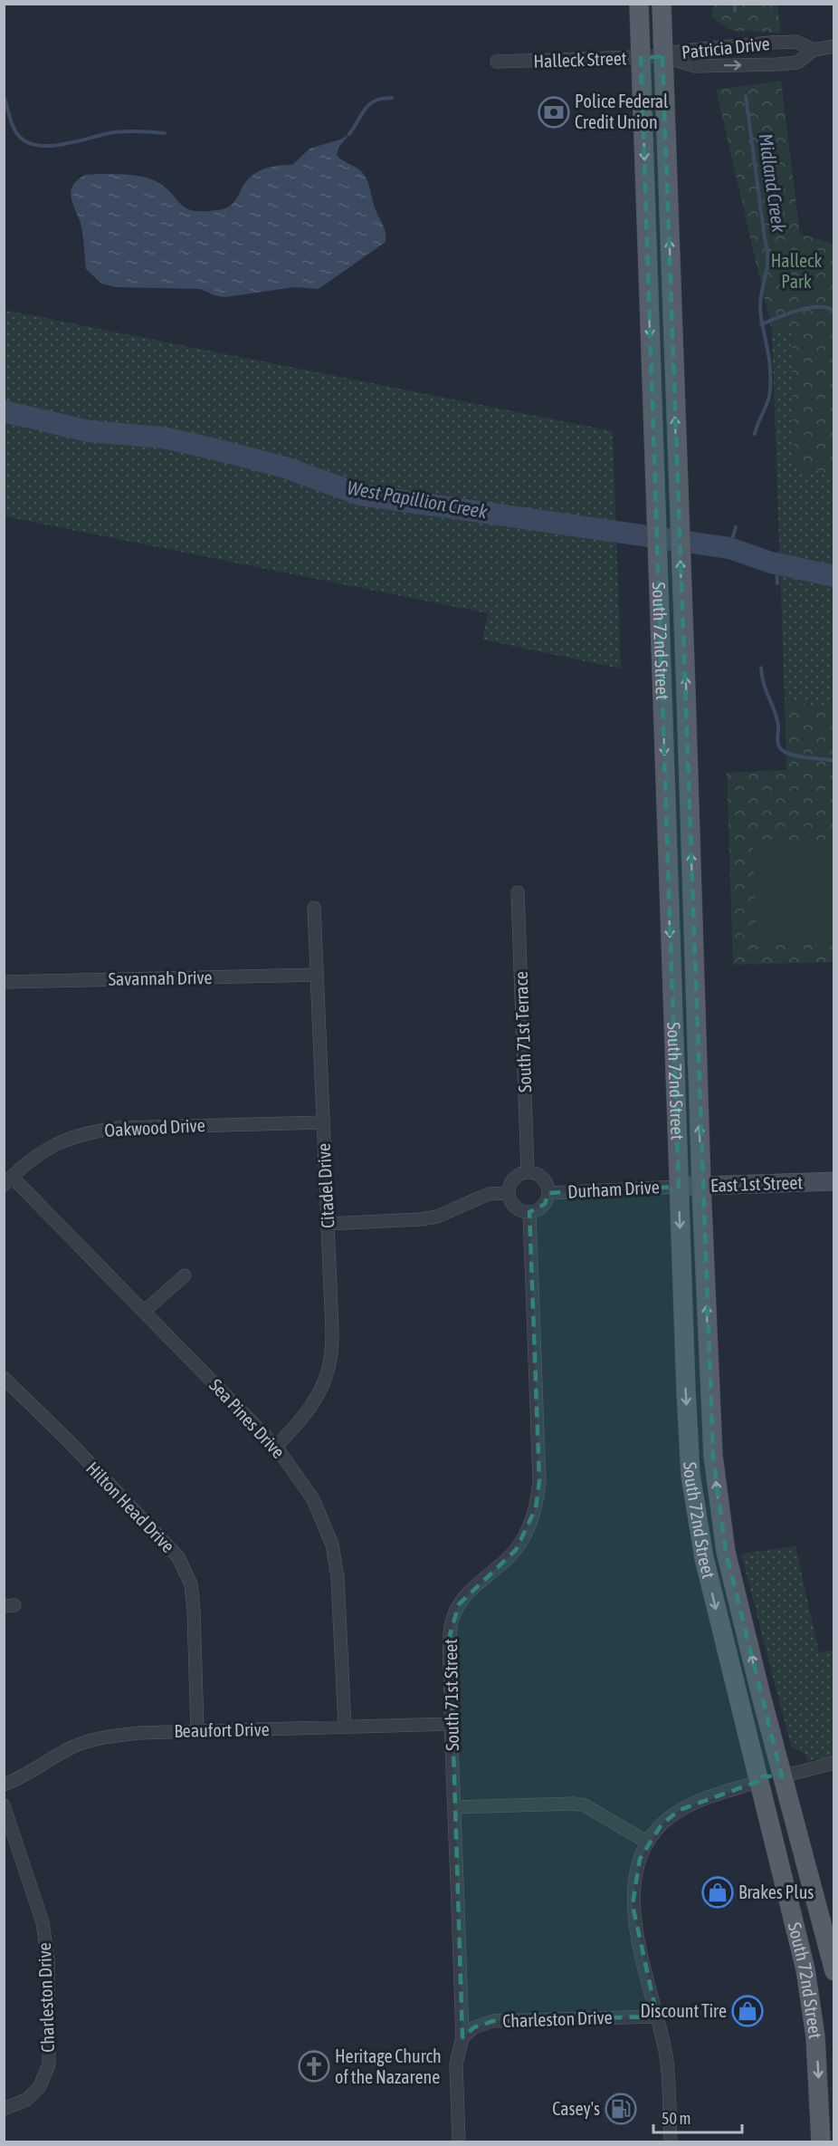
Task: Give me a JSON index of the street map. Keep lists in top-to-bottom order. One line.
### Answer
{"streets":{"main road":["South 72nd Street","East 1st Street"],"street":["Patricia Drive","Halleck Street","Savannah Drive","South 71st Terrace","Oakwood Drive","Citadel Drive","Durham Drive","Sea Pines Drive","Hilton Head Drive","South 71st Street","Beaufort Drive","Charleston Drive"]},"crossings":[["Patricia Drive","Halleck Street"],["Patricia Drive","South 72nd Street"],["Halleck Street","South 72nd Street"],["South 72nd Street","East 1st Street"],["South 72nd Street","Durham Drive"],["Savannah Drive","Citadel Drive"],["South 71st Terrace","Durham Drive"],["South 71st Terrace","South 71st Street"],["Oakwood Drive","Citadel Drive"],["Oakwood Drive","Sea Pines Drive"],["East 1st Street","Durham Drive"],["Citadel Drive","Sea Pines Drive"],["Durham Drive","South 71st Street"],["Sea Pines Drive","Beaufort Drive"],["Hilton Head Drive","Beaufort Drive"],["South 71st Street","Beaufort Drive"],["South 71st Street","Charleston Drive"]],"water":["Midland Creek","West Papillion Creek"],"parks":["Halleck Park"],"places":{"bank":["Police Federal Credit Union"],"shop":["Brakes Plus","Discount Tire"],"church":["Heritage Church of the Nazarene"],"fuel station":["Casey's"]},"scale_bar":"50 m"}
